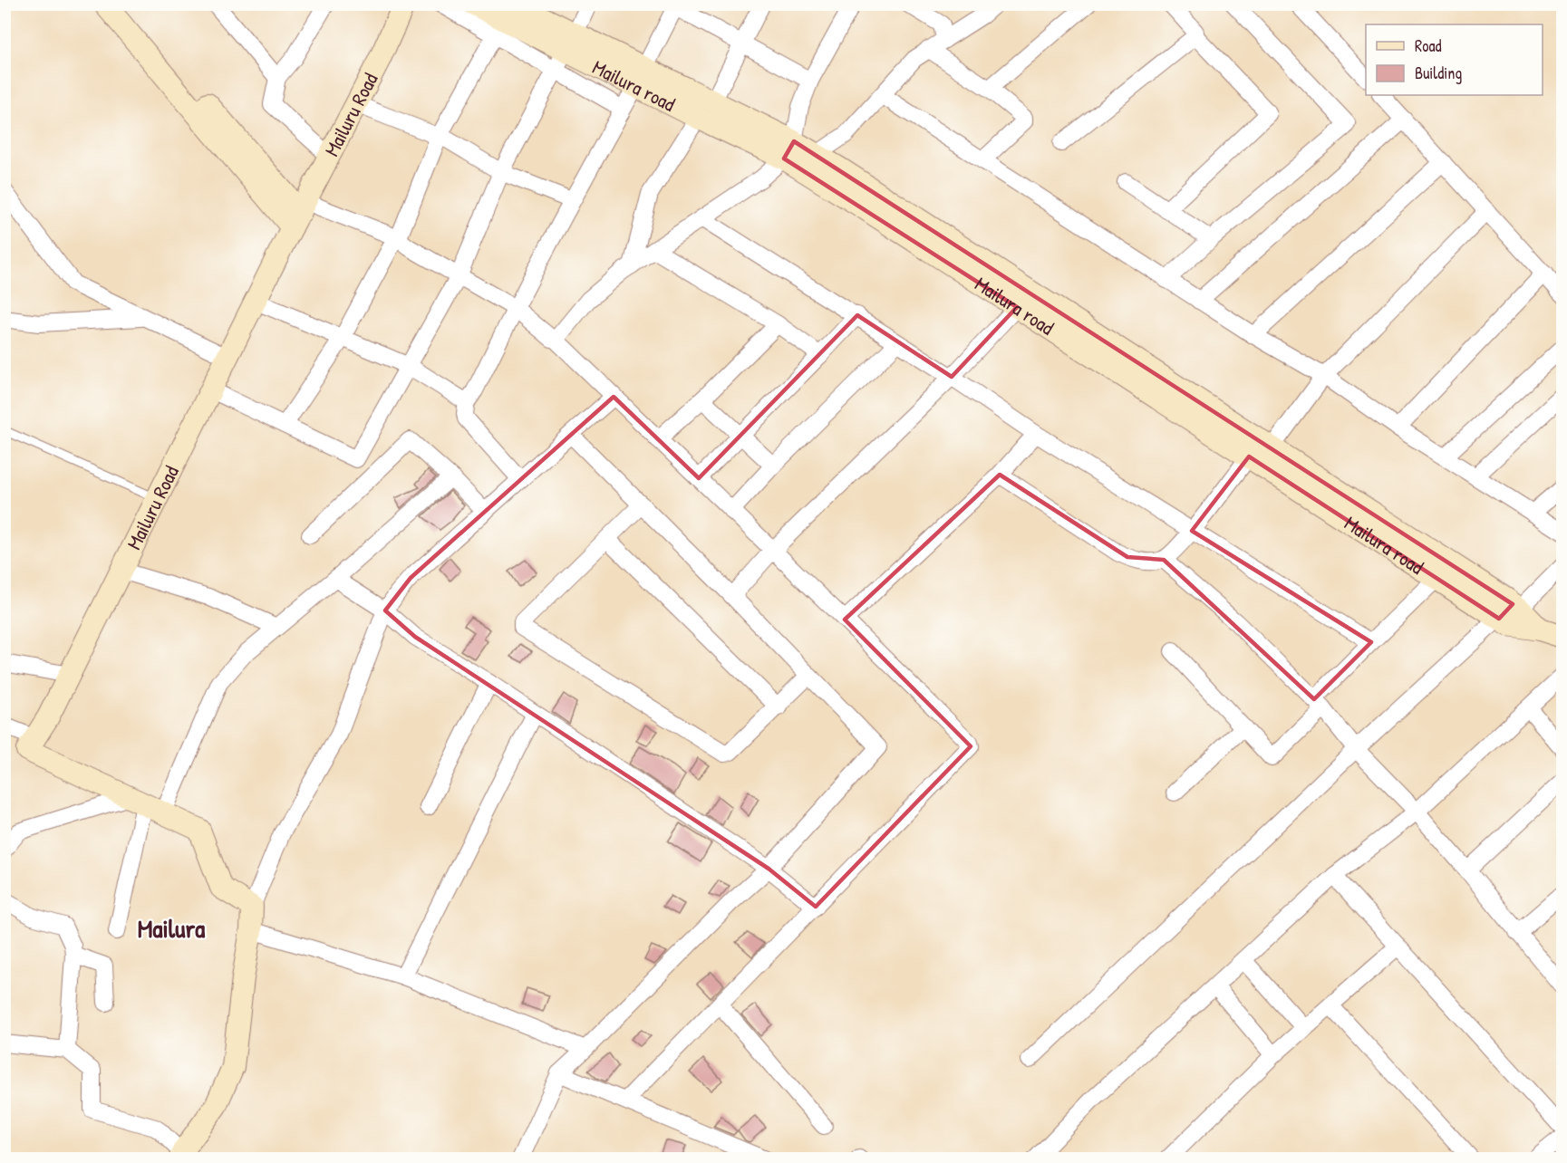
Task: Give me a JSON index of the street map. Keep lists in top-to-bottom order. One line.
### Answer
{"streets":{"street":["Mailura road","Mailuru Road"]},"districts":["Mailura"],"legend":["Road","Building"]}
